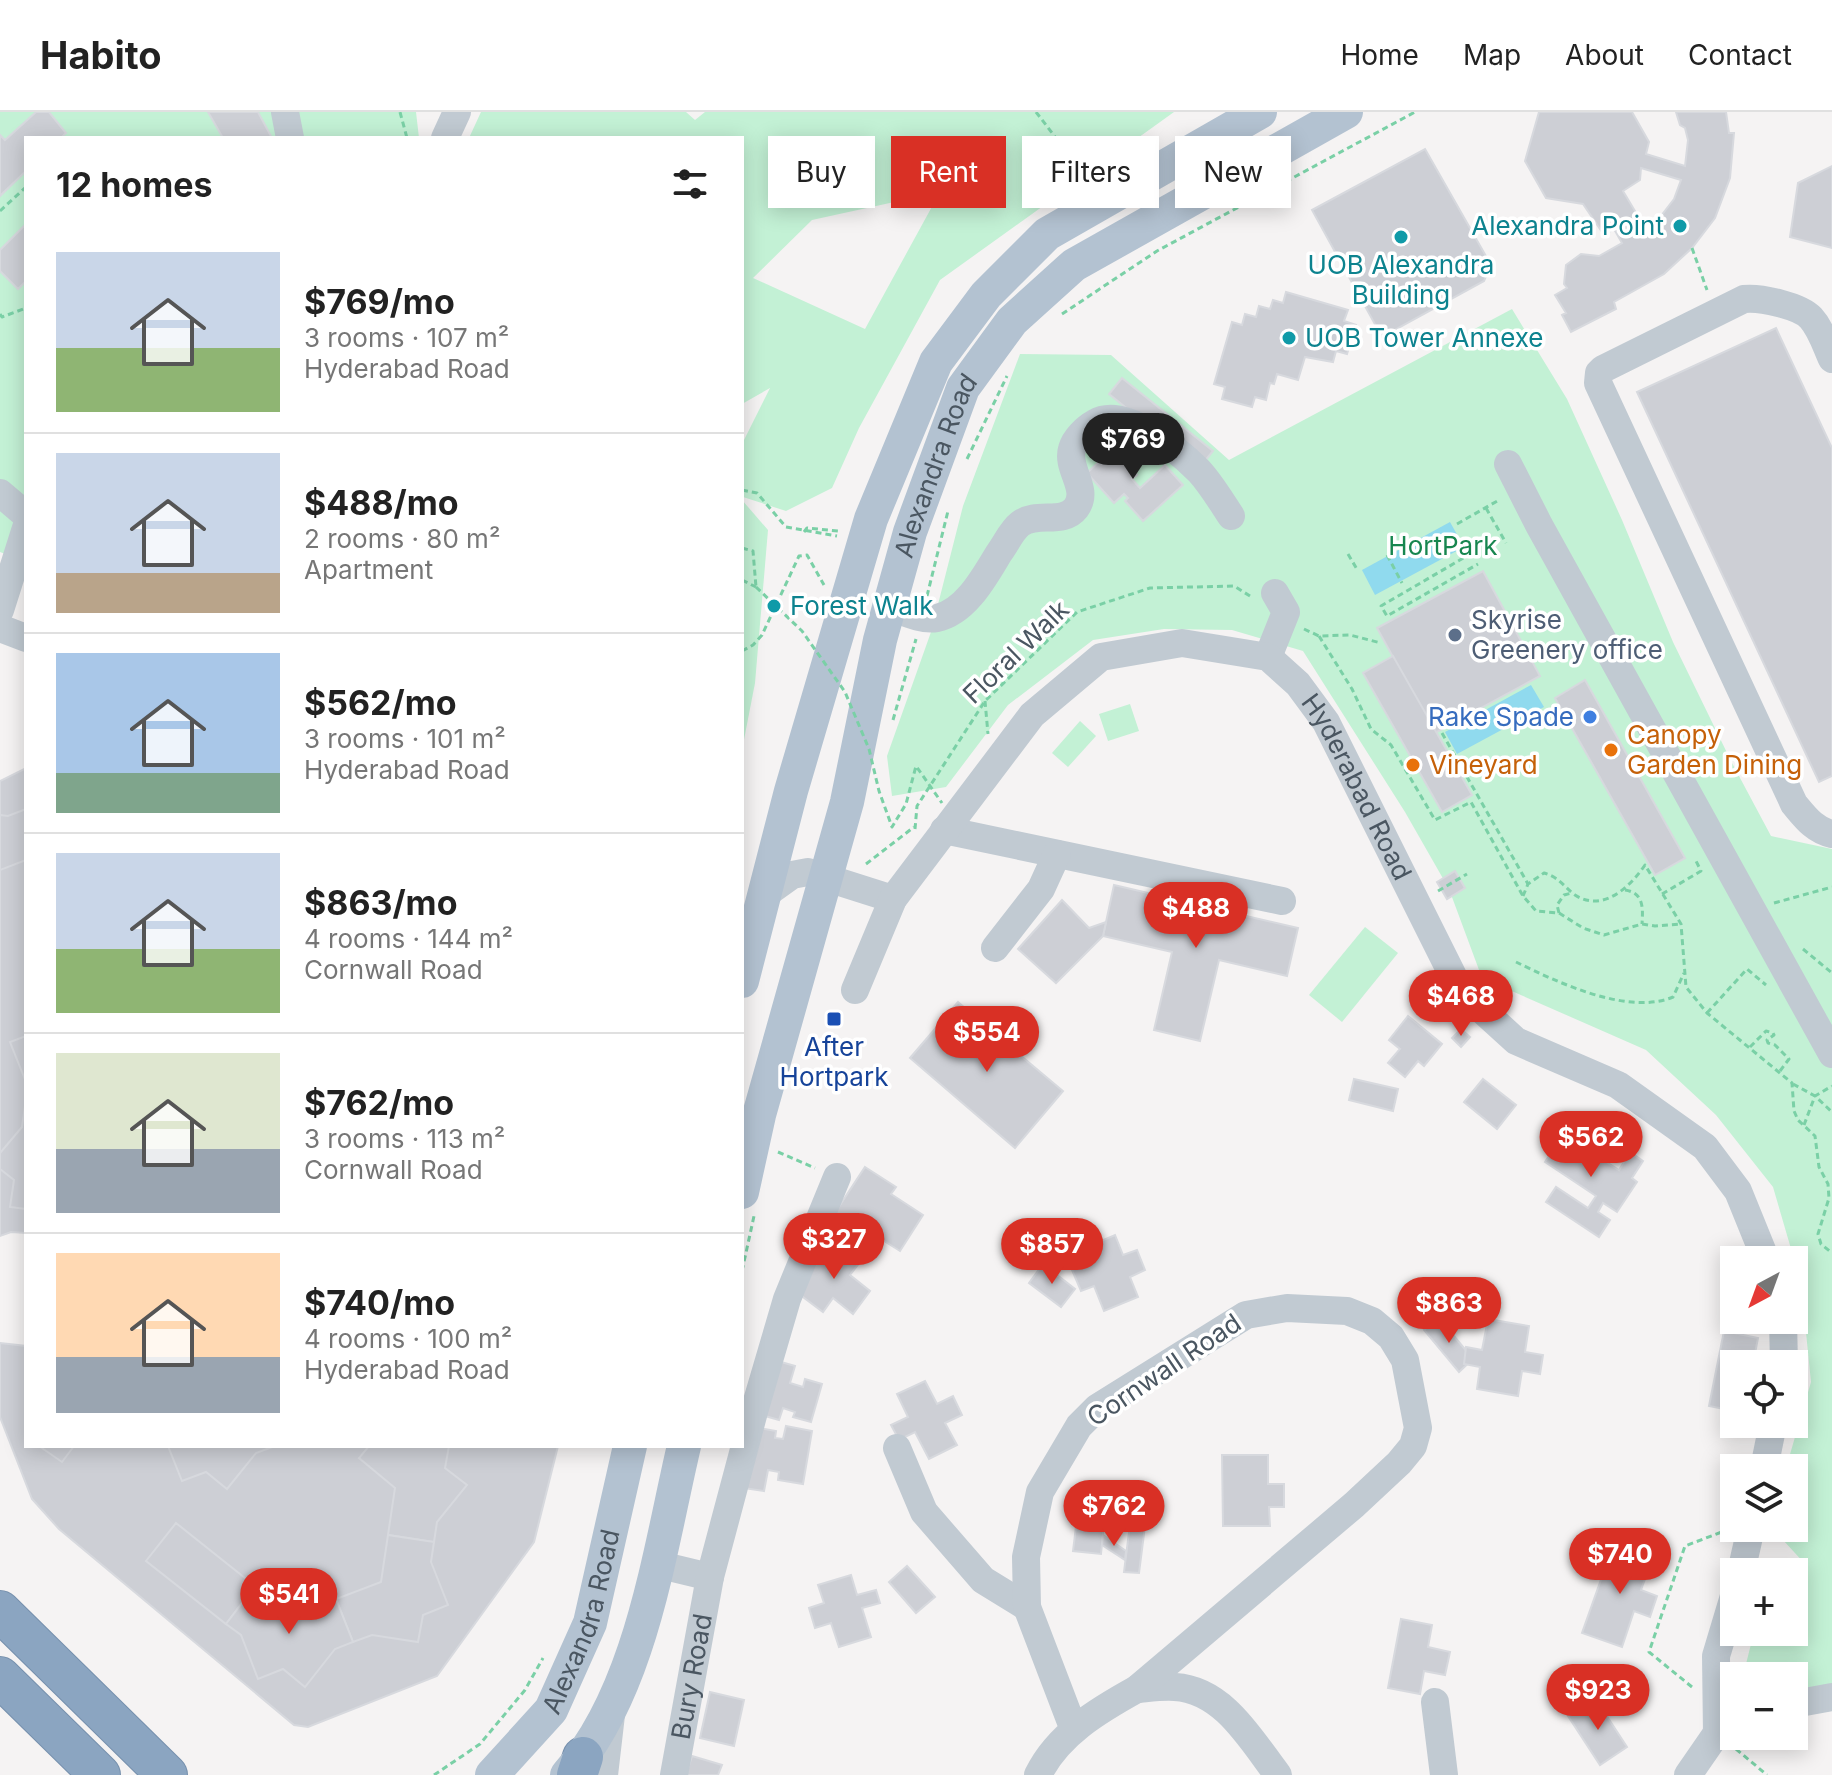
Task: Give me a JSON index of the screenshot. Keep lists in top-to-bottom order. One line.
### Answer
{"streets":{"main road":["Alexandra Road"],"street":["Hyderabad Road","Cornwall Road","Bury Road"],"path":["Floral Walk"]},"crossings":[["Alexandra Road","Bury Road"]],"parks":["HortPark"],"places":{"other":["Alexandra Point","UOB Alexandra Building","UOB Tower Annexe","Forest Walk","Skyrise Greenery office","Rake Spade","Canopy Garden Dining","Vineyard"],"transit":["After Hortpark"]},"north":"bottom left","page":{"header":"Habito","nav":["Home","Map","About","Contact"],"chip":["Buy","Rent","Filters","New"],"heading":"12 homes","list":[{"name":"$769/mo","note":"3 rooms · 107 m² · Hyderabad Road"},{"name":"$488/mo","note":"2 rooms · 80 m² · Apartment"},{"name":"$562/mo","note":"3 rooms · 101 m² · Hyderabad Road"},{"name":"$863/mo","note":"4 rooms · 144 m² · Cornwall Road"},{"name":"$762/mo","note":"3 rooms · 113 m² · Cornwall Road"},{"name":"$740/mo","note":"4 rooms · 100 m² · Hyderabad Road"}],"price":["$769","$488","$468","$554","$562","$327","$857","$863","$762","$740","$541","$923"],"map_buttons":["+","−"]}}
